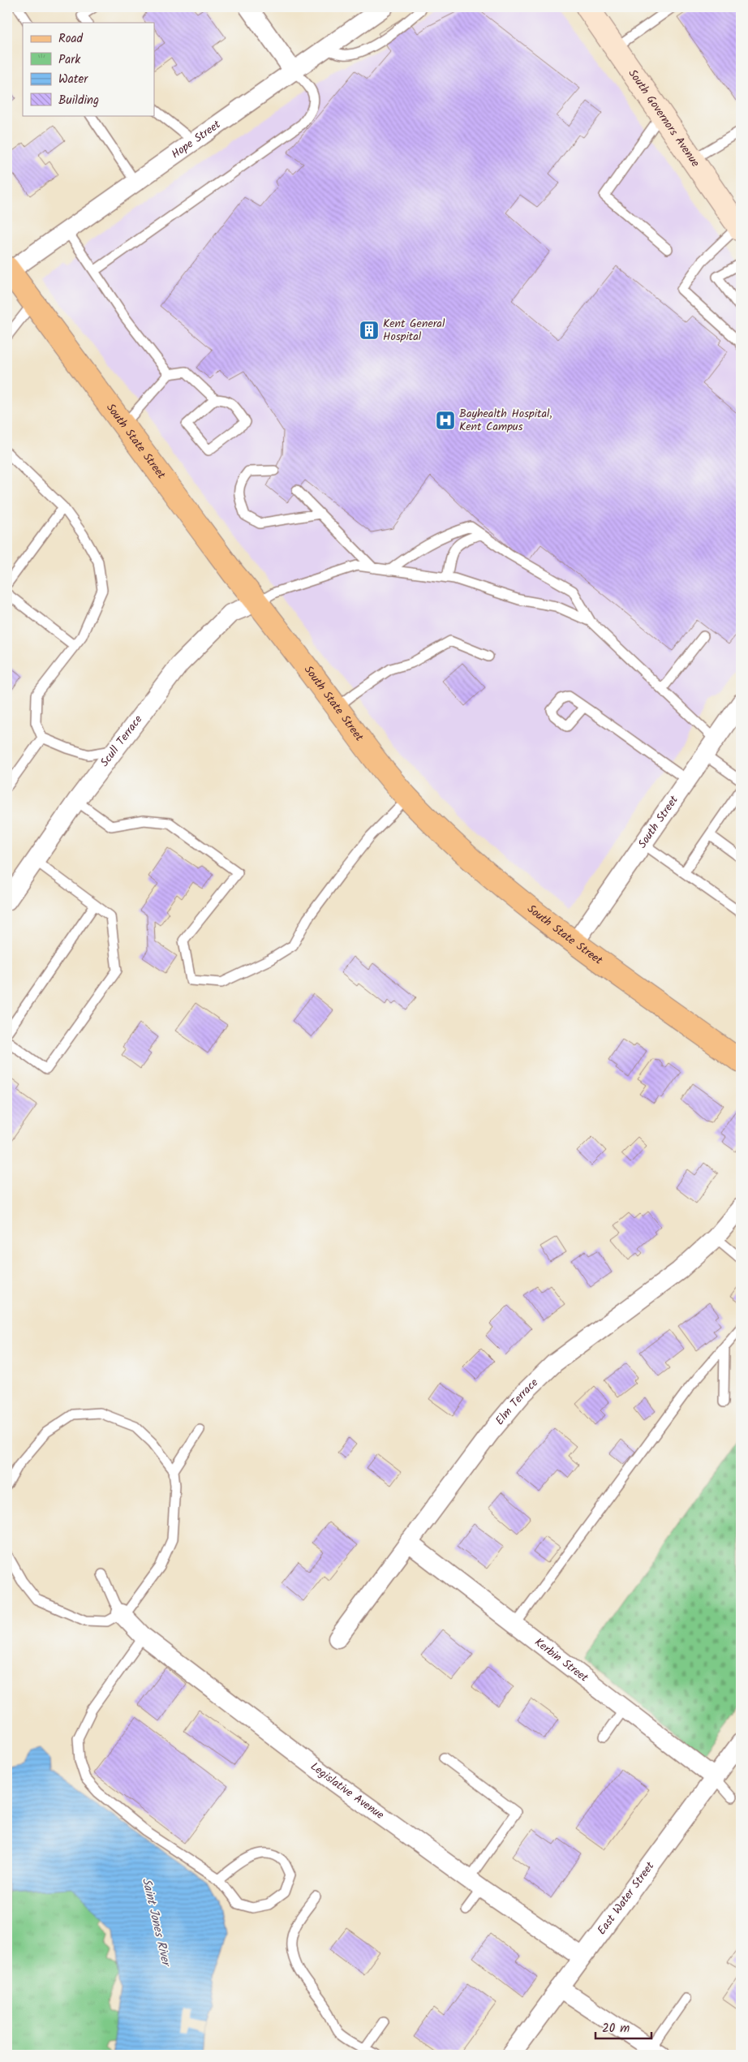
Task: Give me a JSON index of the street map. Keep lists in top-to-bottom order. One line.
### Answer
{"streets":{"main road":["South Governors Avenue","South State Street"],"street":["Hope Street","Scull Terrace","South Street","Elm Terrace","Kerbin Street","Legislative Avenue","East Water Street"]},"crossings":[["Hope Street","South State Street"],["South State Street","Scull Terrace"],["South State Street","South Street"],["Elm Terrace","Kerbin Street"],["Kerbin Street","East Water Street"],["Legislative Avenue","East Water Street"]],"water":["Saint Jones River"],"places":{"building":["Kent General Hospital"],"hospital":["Bayhealth Hospital, Kent Campus"]},"legend":["Road","Park","Water","Building"],"scale_bar":"20 m"}
